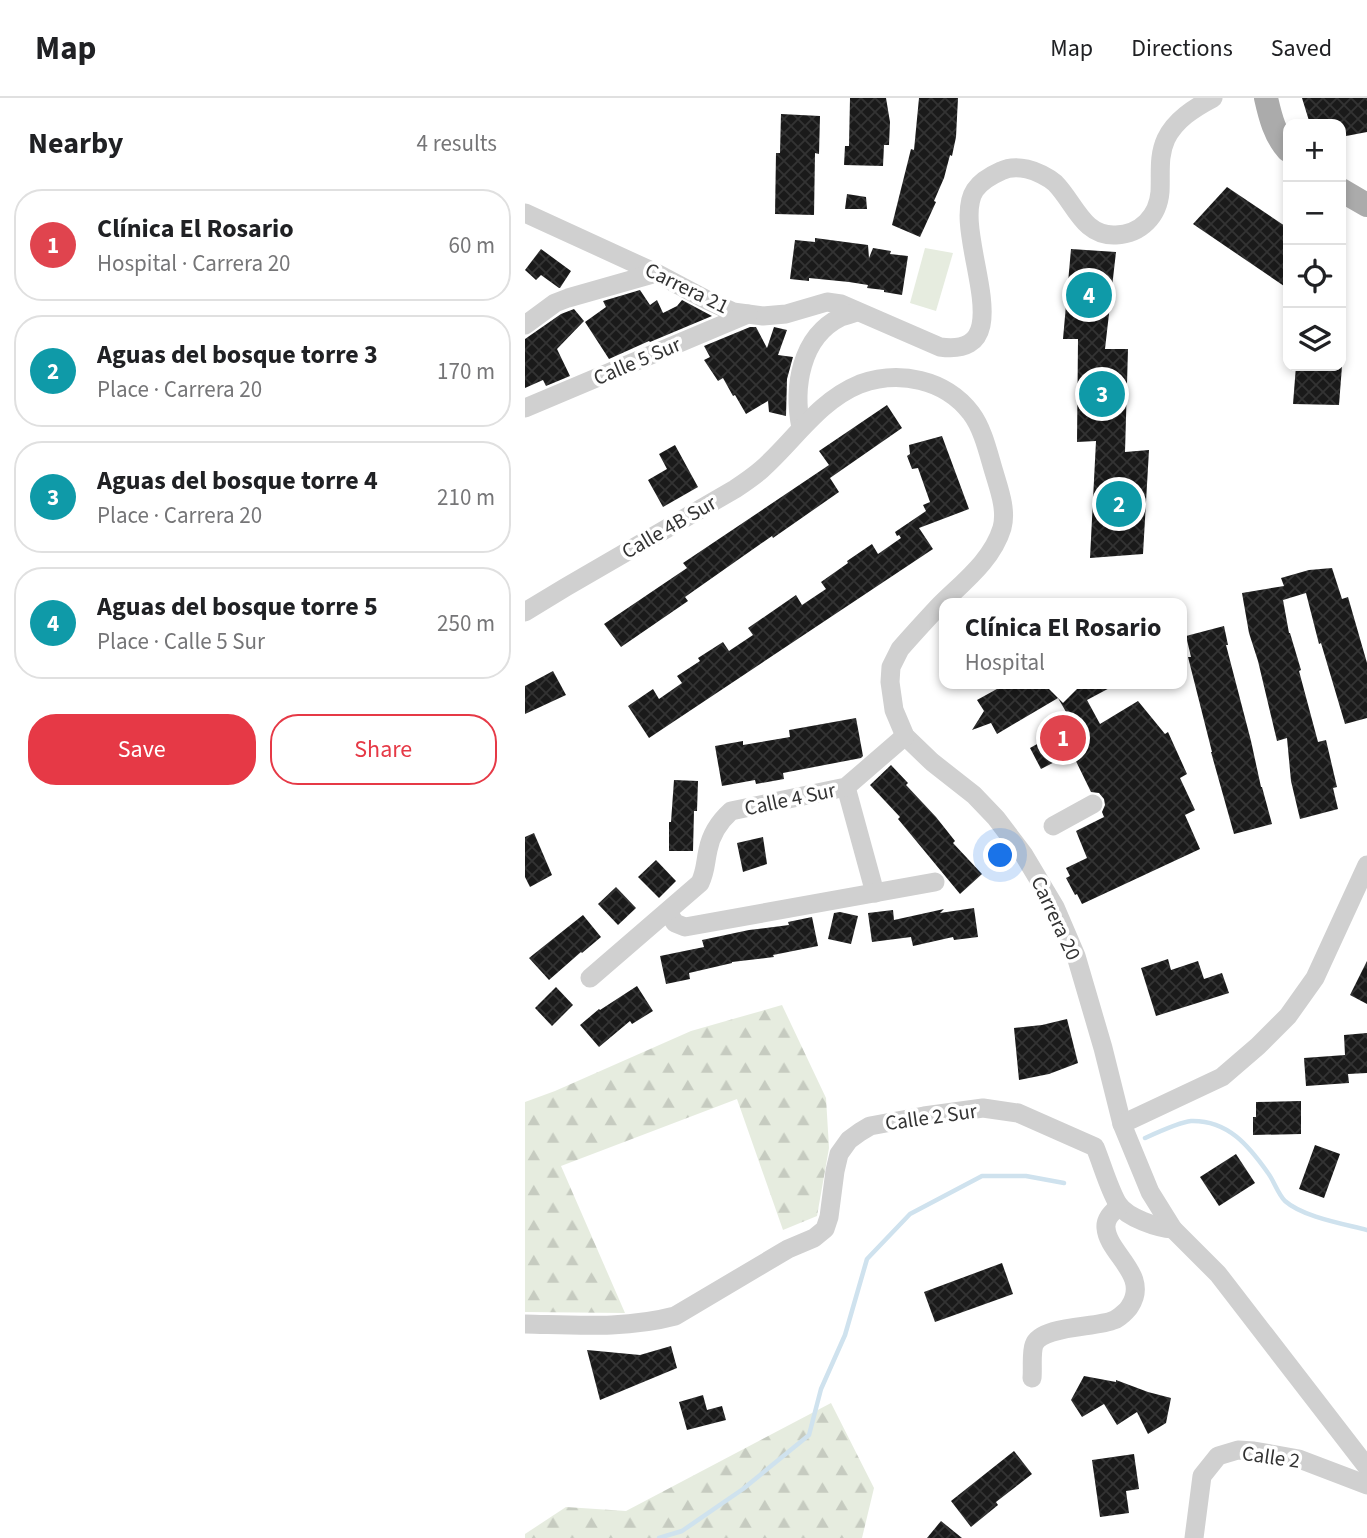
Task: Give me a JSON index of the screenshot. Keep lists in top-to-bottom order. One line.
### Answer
{"streets":{"street":["Carrera 21","Calle 5 Sur","Calle 4B Sur","Calle 4 Sur","Carrera 20","Calle 2 Sur","Calle 2"]},"crossings":[["Carrera 21","Calle 5 Sur"],["Calle 4B Sur","Carrera 20"],["Calle 4 Sur","Carrera 20"]],"page":{"header":"Map","nav":["Map","Directions","Saved"],"heading":["Nearby","4 results"],"map_buttons":["+","−"],"list":[{"mark":"1","name":"Clínica El Rosario","note":"Hospital · Carrera 20","value":"60 m"},{"mark":"2","name":"Aguas del bosque torre 3","note":"Place · Carrera 20","value":"170 m"},{"mark":"3","name":"Aguas del bosque torre 4","note":"Place · Carrera 20","value":"210 m"},{"mark":"4","name":"Aguas del bosque torre 5","note":"Place · Calle 5 Sur","value":"250 m"}],"pins":["4","3","2","1"],"popup":["Clínica El Rosario","Hospital"],"buttons":["Save","Share"]}}
